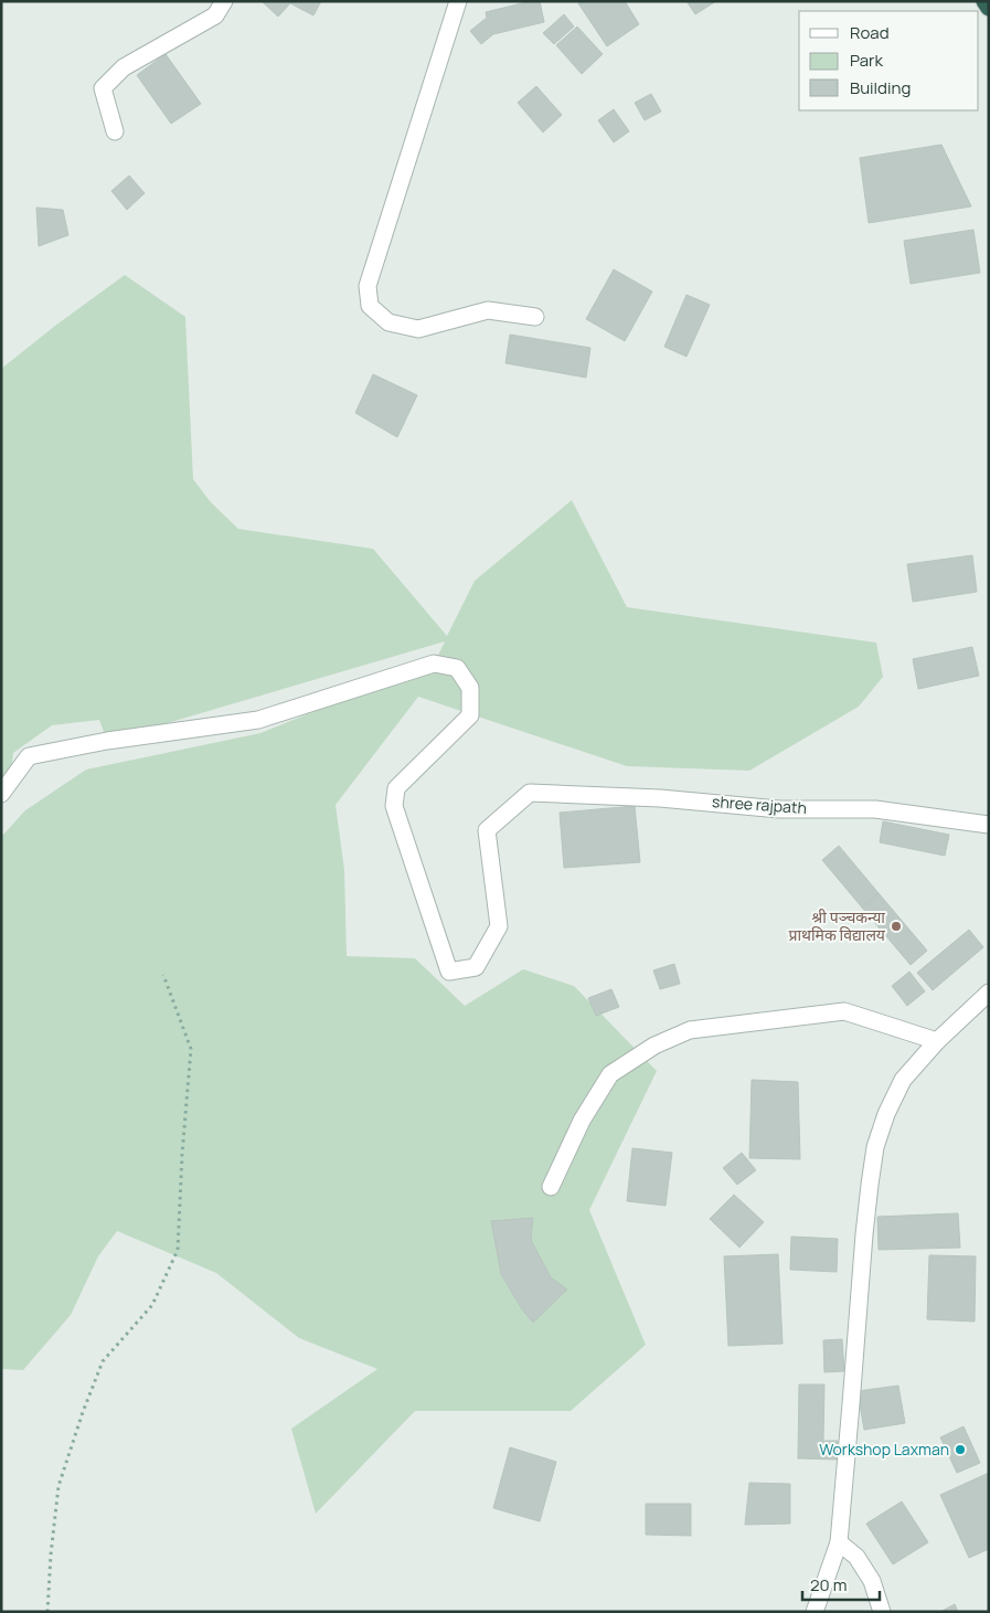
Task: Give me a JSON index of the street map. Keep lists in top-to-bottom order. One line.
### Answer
{"streets":{"street":["shree rajpath"]},"places":["श्री पञ्चकन्या प्राथमिक विद्यालय","Workshop Laxman"],"legend":["Road","Park","Building"],"scale_bar":"20 m"}
